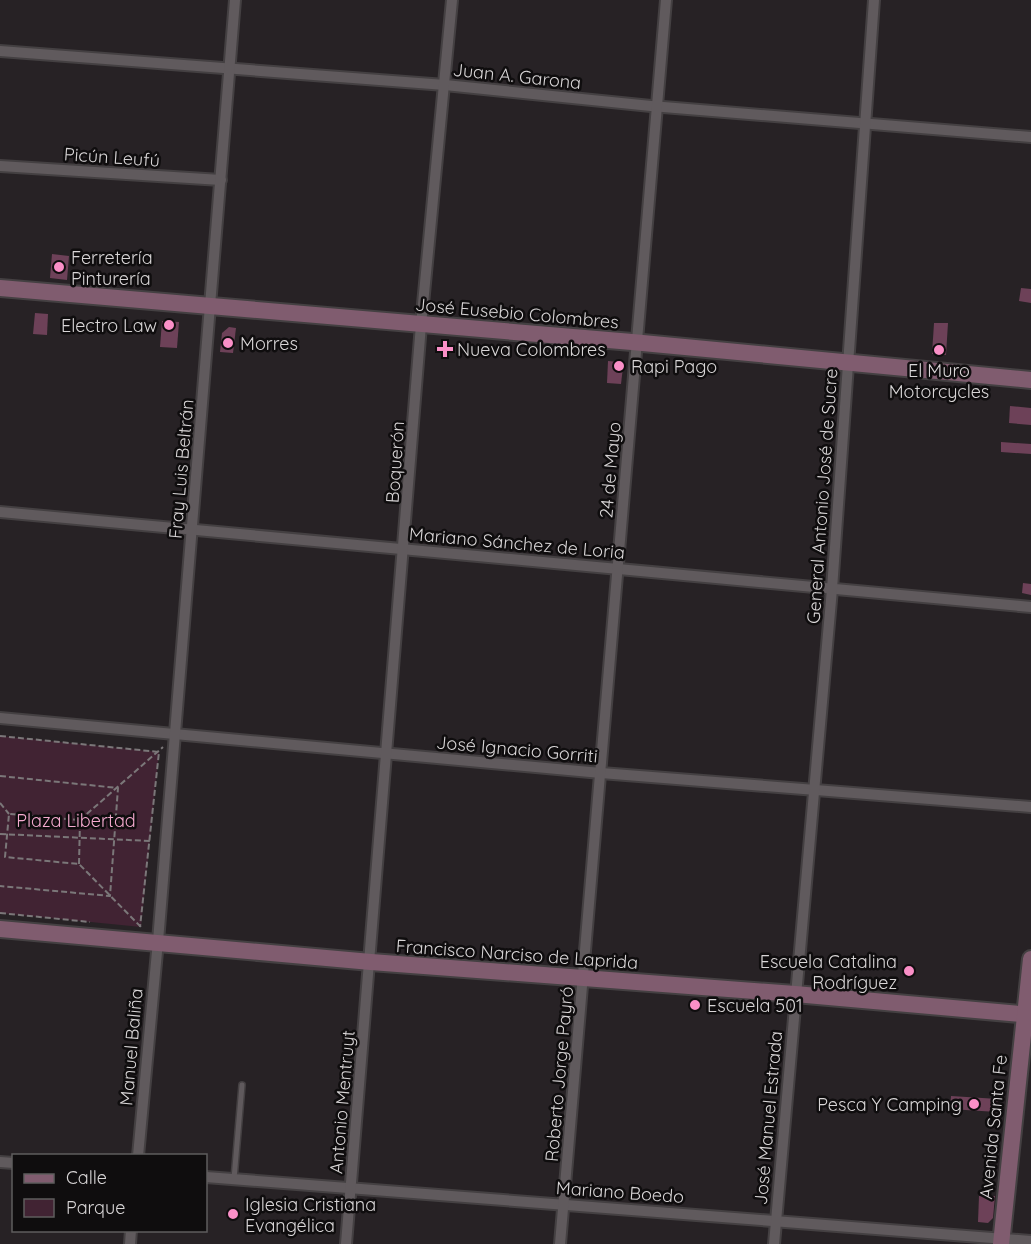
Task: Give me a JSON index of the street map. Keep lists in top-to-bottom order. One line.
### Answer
{"streets":{"street":["Juan A. Garona","Picún Leufú","José Eusebio Colombres","Boquerón","Fray Luis Beltrán","24 de Mayo","General Antonio José de Sucre","Mariano Sánchez de Loria","José Ignacio Gorriti","Francisco Narciso de Laprida","Manuel Baliña","Roberto Jorge Payró","Antonio Mentruyt","José Manuel Estrada","Avenida Santa Fe","Mariano Boedo"]},"crossings":[["Juan A. Garona","Boquerón"],["Juan A. Garona","Fray Luis Beltrán"],["Juan A. Garona","24 de Mayo"],["Juan A. Garona","General Antonio José de Sucre"],["Picún Leufú","Fray Luis Beltrán"],["José Eusebio Colombres","Boquerón"],["José Eusebio Colombres","Fray Luis Beltrán"],["José Eusebio Colombres","24 de Mayo"],["José Eusebio Colombres","General Antonio José de Sucre"],["Boquerón","Mariano Sánchez de Loria"],["Boquerón","José Ignacio Gorriti"],["Boquerón","Francisco Narciso de Laprida"],["Boquerón","Antonio Mentruyt"],["Fray Luis Beltrán","Mariano Sánchez de Loria"],["Fray Luis Beltrán","José Ignacio Gorriti"],["Fray Luis Beltrán","Francisco Narciso de Laprida"],["Fray Luis Beltrán","Manuel Baliña"],["24 de Mayo","Mariano Sánchez de Loria"],["24 de Mayo","José Ignacio Gorriti"],["24 de Mayo","Francisco Narciso de Laprida"],["24 de Mayo","Roberto Jorge Payró"],["General Antonio José de Sucre","Mariano Sánchez de Loria"],["General Antonio José de Sucre","José Ignacio Gorriti"],["General Antonio José de Sucre","Francisco Narciso de Laprida"],["General Antonio José de Sucre","José Manuel Estrada"],["Francisco Narciso de Laprida","Manuel Baliña"],["Francisco Narciso de Laprida","Roberto Jorge Payró"],["Francisco Narciso de Laprida","Antonio Mentruyt"],["Francisco Narciso de Laprida","José Manuel Estrada"],["Francisco Narciso de Laprida","Avenida Santa Fe"],["Roberto Jorge Payró","Mariano Boedo"],["Antonio Mentruyt","Mariano Boedo"],["José Manuel Estrada","Mariano Boedo"],["Avenida Santa Fe","Mariano Boedo"]],"parks":["Plaza Libertad"],"places":{"other":["Ferretería Pinturería","Electro Law","Morres","El Muro Motorcycles","Rapi Pago","Escuela Catalina Rodríguez","Escuela 501","Pesca Y Camping","Iglesia Cristiana Evangélica"],"health":["Nueva Colombres"]},"legend":["Calle","Parque"]}
